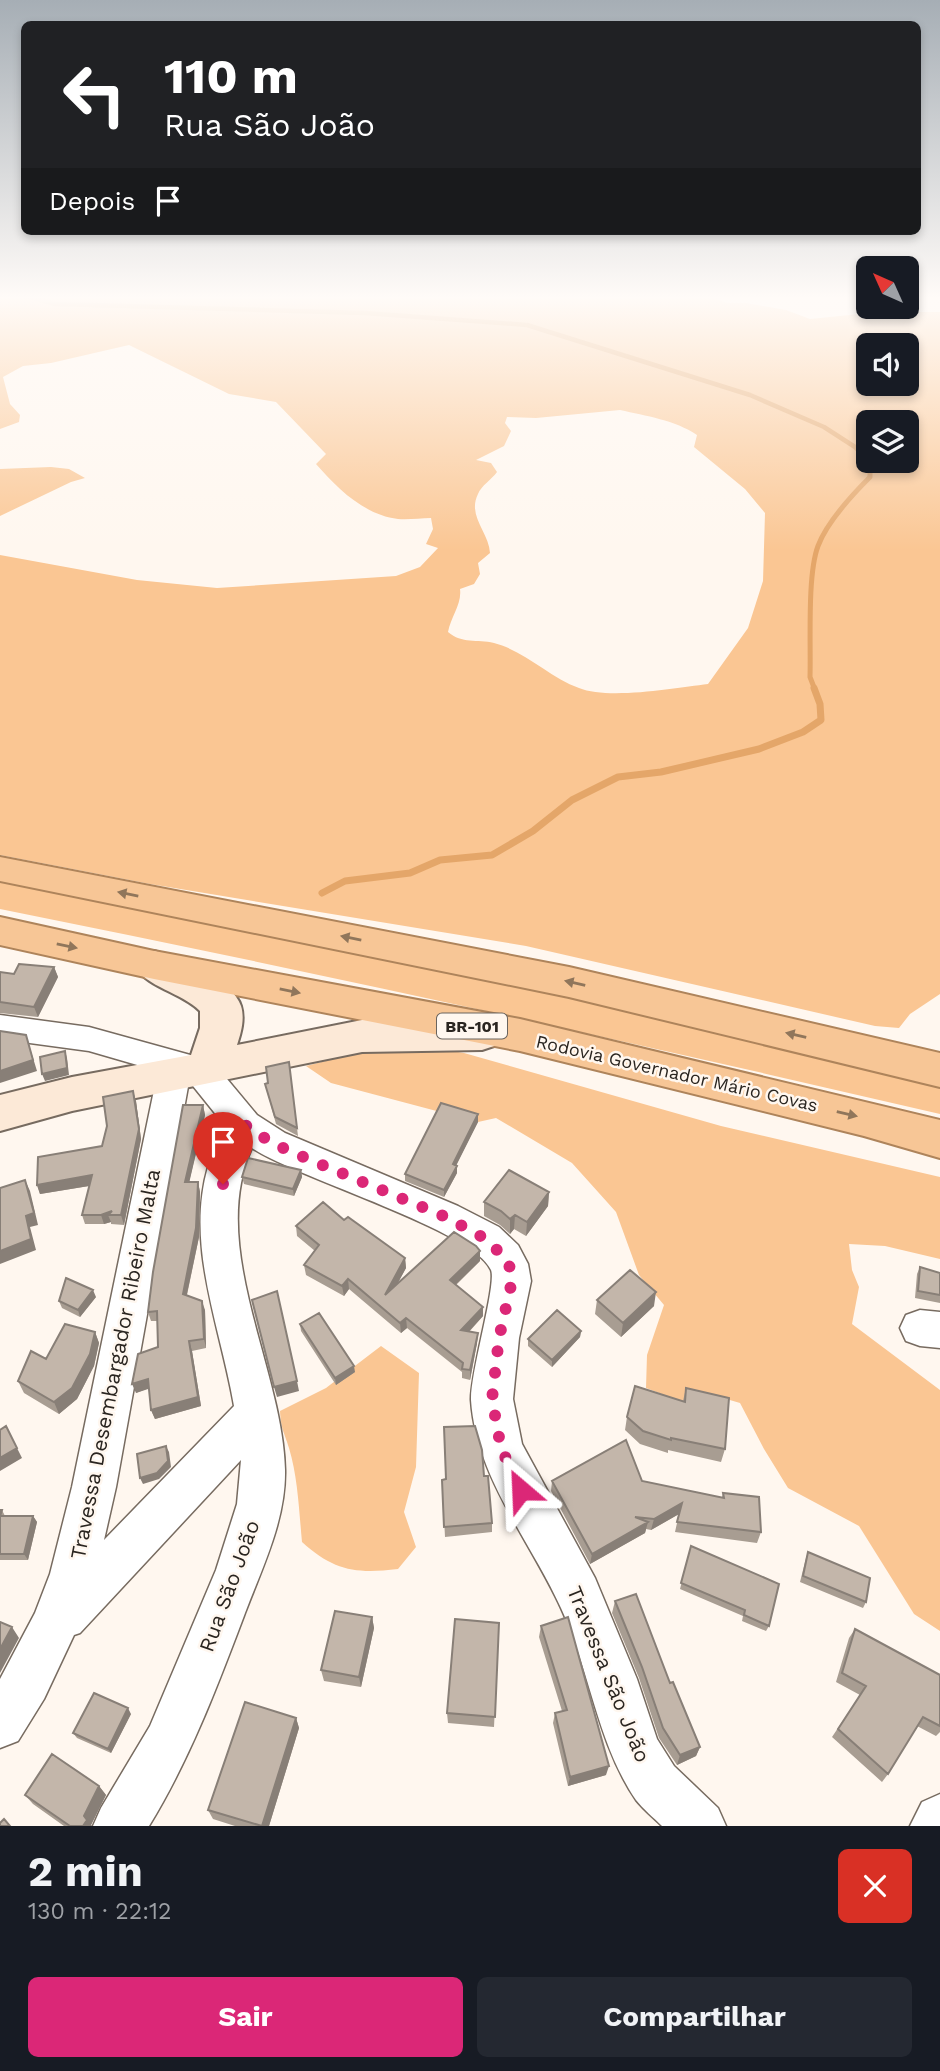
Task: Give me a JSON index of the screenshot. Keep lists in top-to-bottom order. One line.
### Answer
{"streets":{"highway":["BR-101","Rodovia Governador Mário Covas"],"street":["Travessa Desembargador Ribeiro Malta","Rua São João","Travessa São João"]},"crossings":[["Travessa Desembargador Ribeiro Malta","Travessa São João"],["Rua São João","Travessa São João"]],"north":"top left","page":{"turn":["110 m","Rua São João"],"then":"Depois","heading":["2 min","130 m · 22:12"],"buttons":["Sair","Compartilhar"]}}
